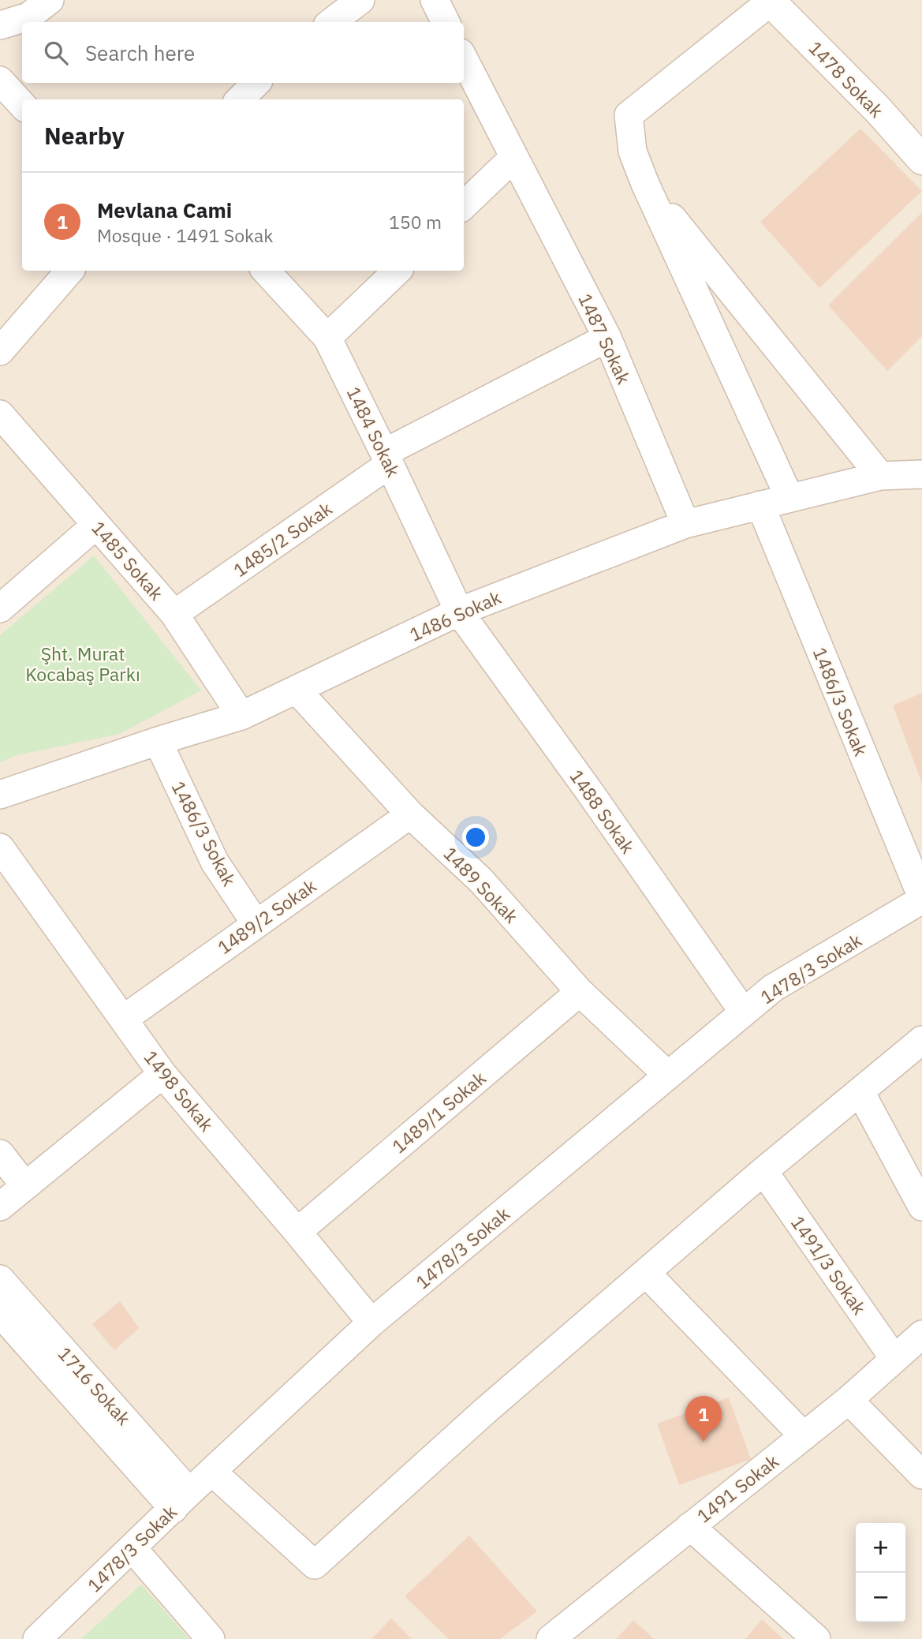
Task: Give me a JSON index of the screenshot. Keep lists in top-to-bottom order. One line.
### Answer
{"streets":{"street":["1478 Sokak","1487 Sokak","1484 Sokak","1485/2 Sokak","1485 Sokak","1486 Sokak","1486/3 Sokak","1488 Sokak","1489 Sokak","1489/2 Sokak","1478/3 Sokak","1498 Sokak","1489/1 Sokak","1491/3 Sokak","1716 Sokak","1491 Sokak"]},"crossings":[["1487 Sokak","1485/2 Sokak"],["1487 Sokak","1486 Sokak"],["1484 Sokak","1485/2 Sokak"],["1484 Sokak","1486 Sokak"],["1484 Sokak","1488 Sokak"],["1485/2 Sokak","1485 Sokak"],["1485 Sokak","1486 Sokak"],["1486 Sokak","1486/3 Sokak"],["1486 Sokak","1488 Sokak"],["1486 Sokak","1489 Sokak"],["1486/3 Sokak","1489/2 Sokak"],["1486/3 Sokak","1478/3 Sokak"],["1488 Sokak","1478/3 Sokak"],["1489 Sokak","1489/2 Sokak"],["1489 Sokak","1478/3 Sokak"],["1489 Sokak","1489/1 Sokak"],["1489/2 Sokak","1498 Sokak"],["1478/3 Sokak","1498 Sokak"],["1478/3 Sokak","1716 Sokak"],["1498 Sokak","1489/1 Sokak"],["1491/3 Sokak","1491 Sokak"]],"parks":["Şht. Murat Kocabaş Parkı"],"page":{"search":"Search here","heading":"Nearby","list":[{"mark":"1","name":"Mevlana Cami","note":"Mosque · 1491 Sokak","value":"150 m"}],"pins":"1","map_buttons":["+","−"]}}
